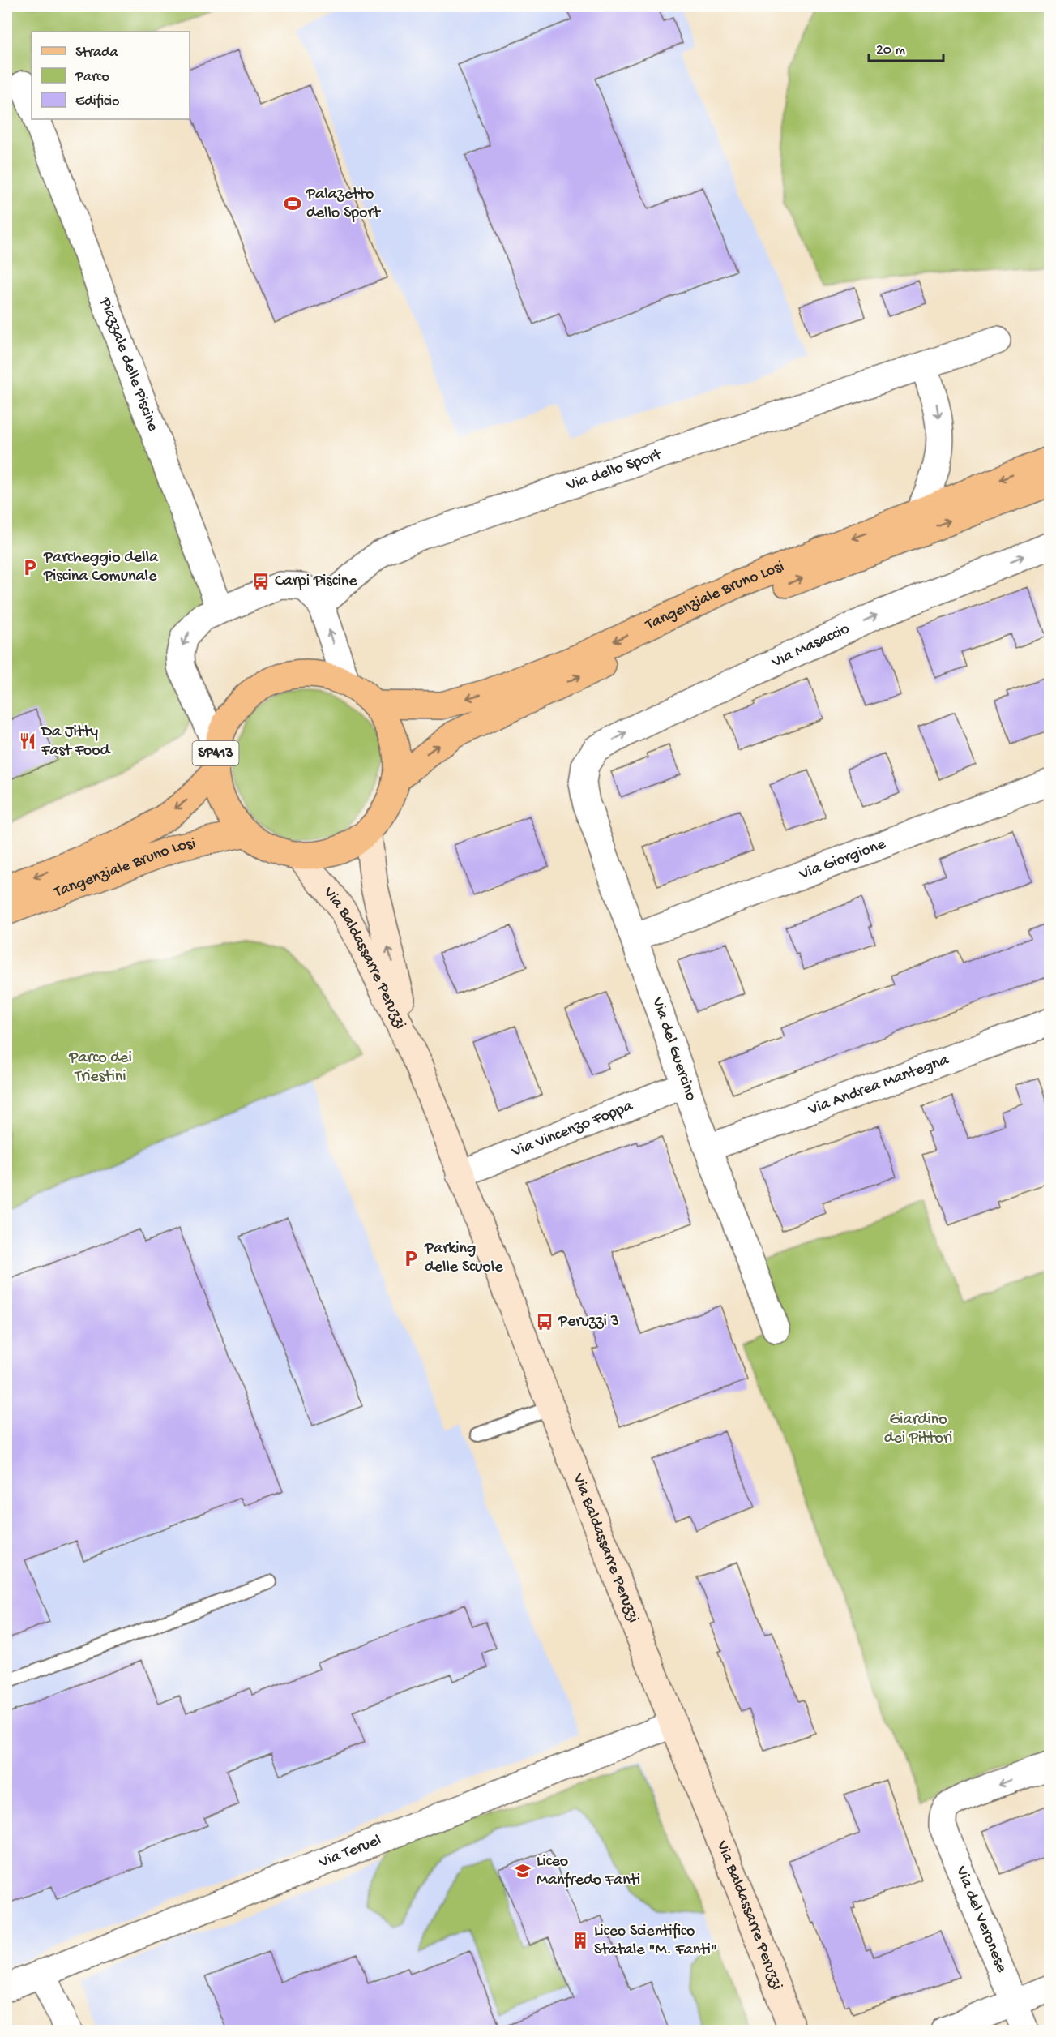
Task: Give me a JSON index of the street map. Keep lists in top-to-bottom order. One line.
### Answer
{"streets":{"main road":["Tangenziale Bruno Losi","SP413"],"street":["Piazzale delle Piscine","Via dello Sport","Via Masaccio","Via Giorgione","Via Baldassarre Peruzzi","Via del Guercino","Via Andrea Mantegna","Via Vincenzo Foppa","Via Teruel","Via del Veronese"]},"crossings":[["Tangenziale Bruno Losi","SP413"],["Via Masaccio","Via del Guercino"],["SP413","Via Baldassarre Peruzzi"],["Via Giorgione","Via del Guercino"],["Via Baldassarre Peruzzi","Via Vincenzo Foppa"],["Via Baldassarre Peruzzi","Via Teruel"],["Via del Guercino","Via Andrea Mantegna"],["Via del Guercino","Via Vincenzo Foppa"]],"one_way":["Via Masaccio"],"parks":["Parco dei Triestini","Giardino dei Pittori"],"places":{"sports":["Palazetto dello Sport"],"parking":["Parcheggio della Piscina Comunale","Parking delle Scuole"],"bus stop":["Carpi Piscine","Peruzzi 3"],"restaurant":["Da Jitty Fast Food"],"school or university":["Liceo Manfredo Fanti"],"building":["Liceo Scientifico Statale \"M. Fanti\""]},"legend":["Strada","Parco","Edificio"],"scale_bar":"20 m"}
